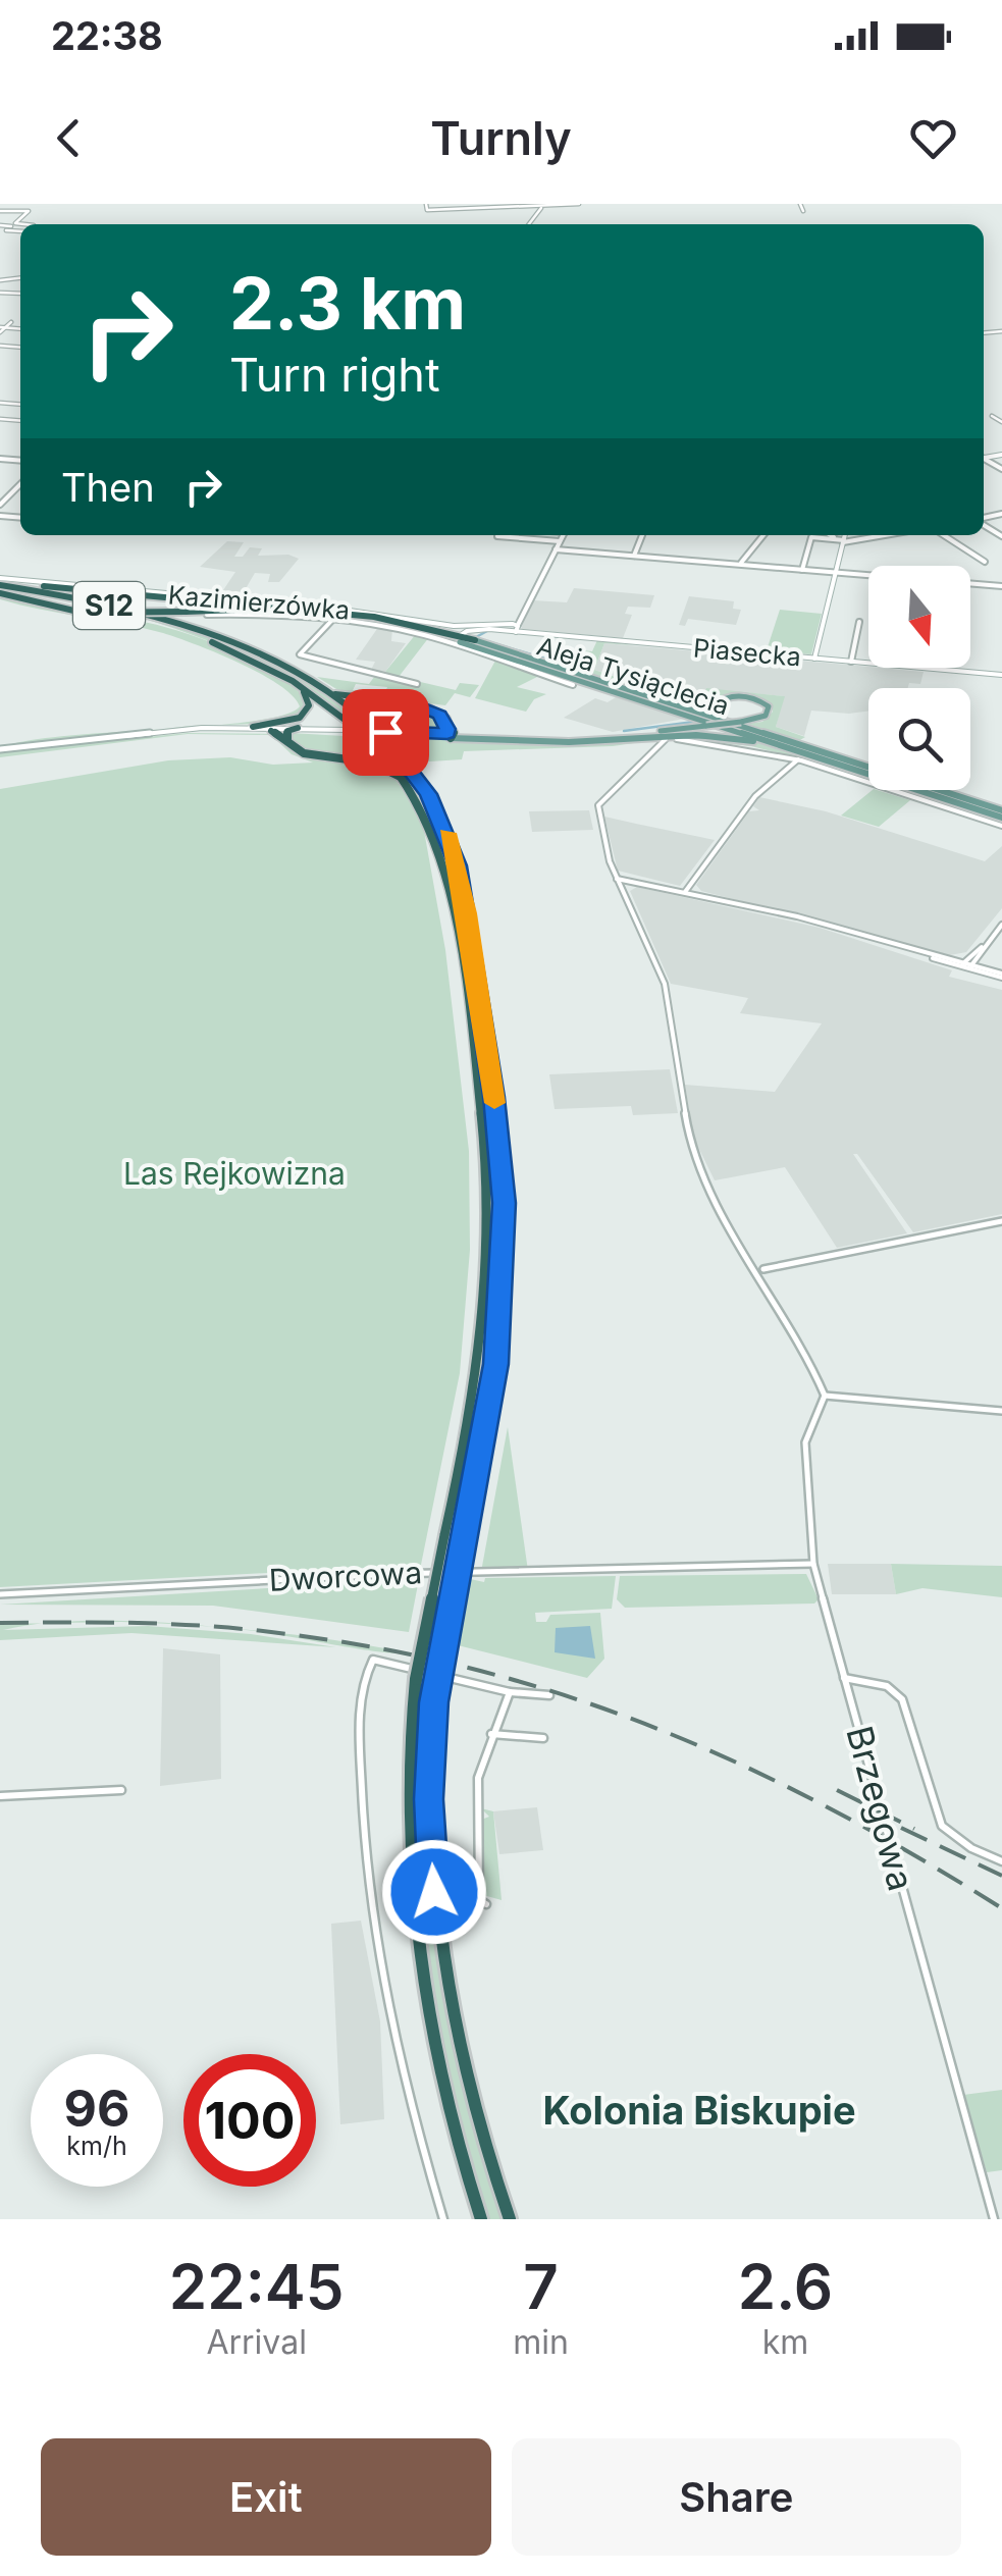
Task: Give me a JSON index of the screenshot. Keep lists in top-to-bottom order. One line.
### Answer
{"streets":{"highway":["S12"],"main road":["Aleja Tysiąclecia"],"street":["Kazimierzówka","Piasecka","Dworcowa","Brzegowa"]},"crossings":[["Kazimierzówka","S12"],["Kazimierzówka","Piasecka"],["Piasecka","Aleja Tysiąclecia"],["Dworcowa","Brzegowa"]],"districts":["Kolonia Biskupie"],"parks":["Las Rejkowizna"],"north":"bottom","page":{"status":"22:38","header":"Turnly","turn":["2.3 km","Turn right"],"then":"Then","speed":"96 km/h","limit":"100","eta":["22:45","Arrival","7","min","2.6","km"],"buttons":["Exit","Share"]}}
